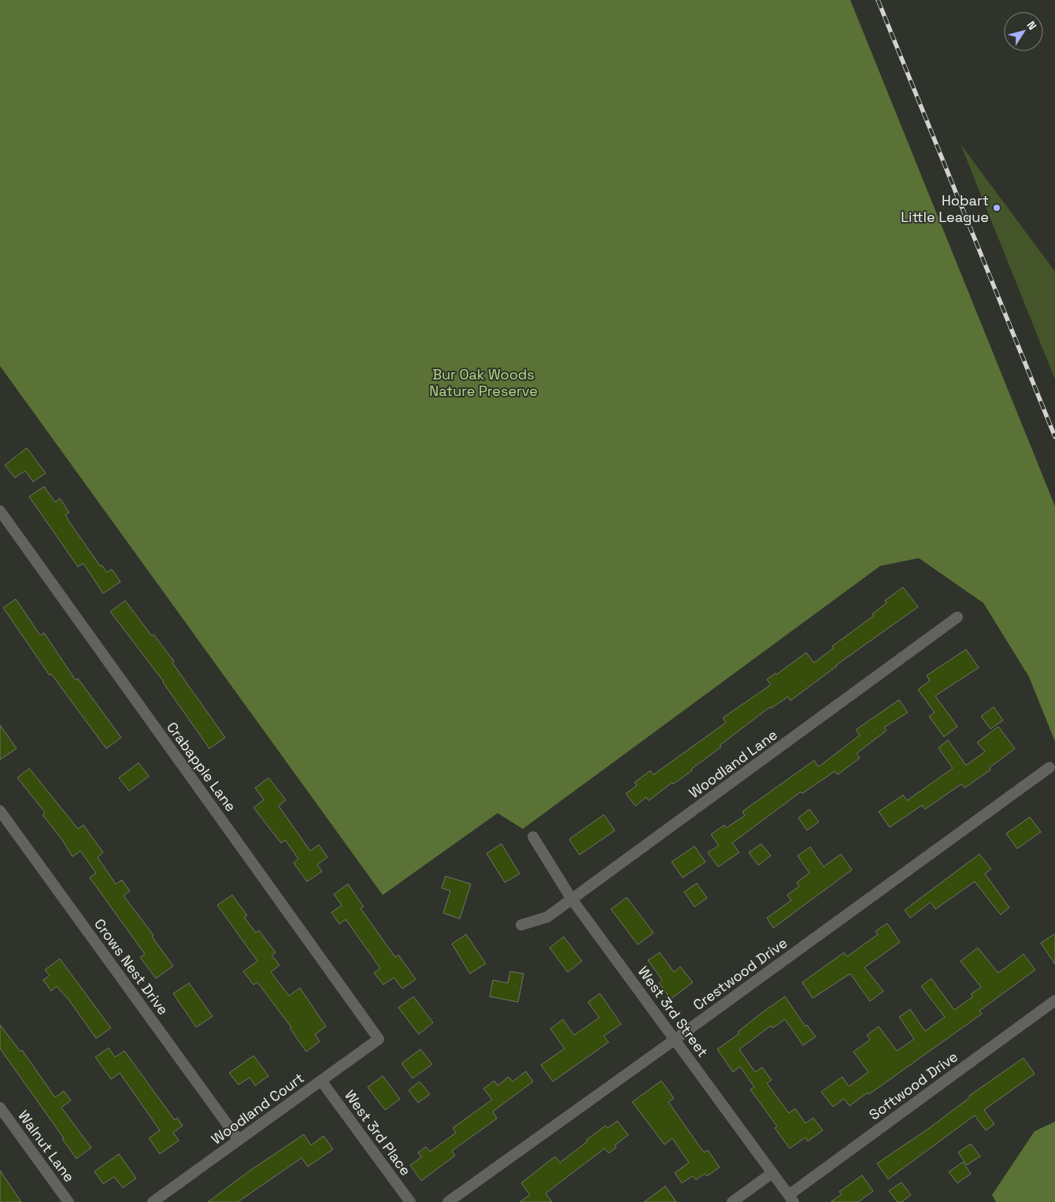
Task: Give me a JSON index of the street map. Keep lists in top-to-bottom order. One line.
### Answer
{"streets":{"street":["Woodland Lane","Crabapple Lane","Crows Nest Drive","Crestwood Drive","West 3rd Street","Softwood Drive","Woodland Court","West 3rd Place","Walnut Lane"]},"crossings":[["Woodland Lane","West 3rd Street"],["Crabapple Lane","Woodland Court"],["Crows Nest Drive","Woodland Court"],["Crestwood Drive","West 3rd Street"],["West 3rd Street","Softwood Drive"],["Woodland Court","West 3rd Place"]],"parks":["Bur Oak Woods Nature Preserve"],"places":["Hobart Little League"],"north":"top right"}
